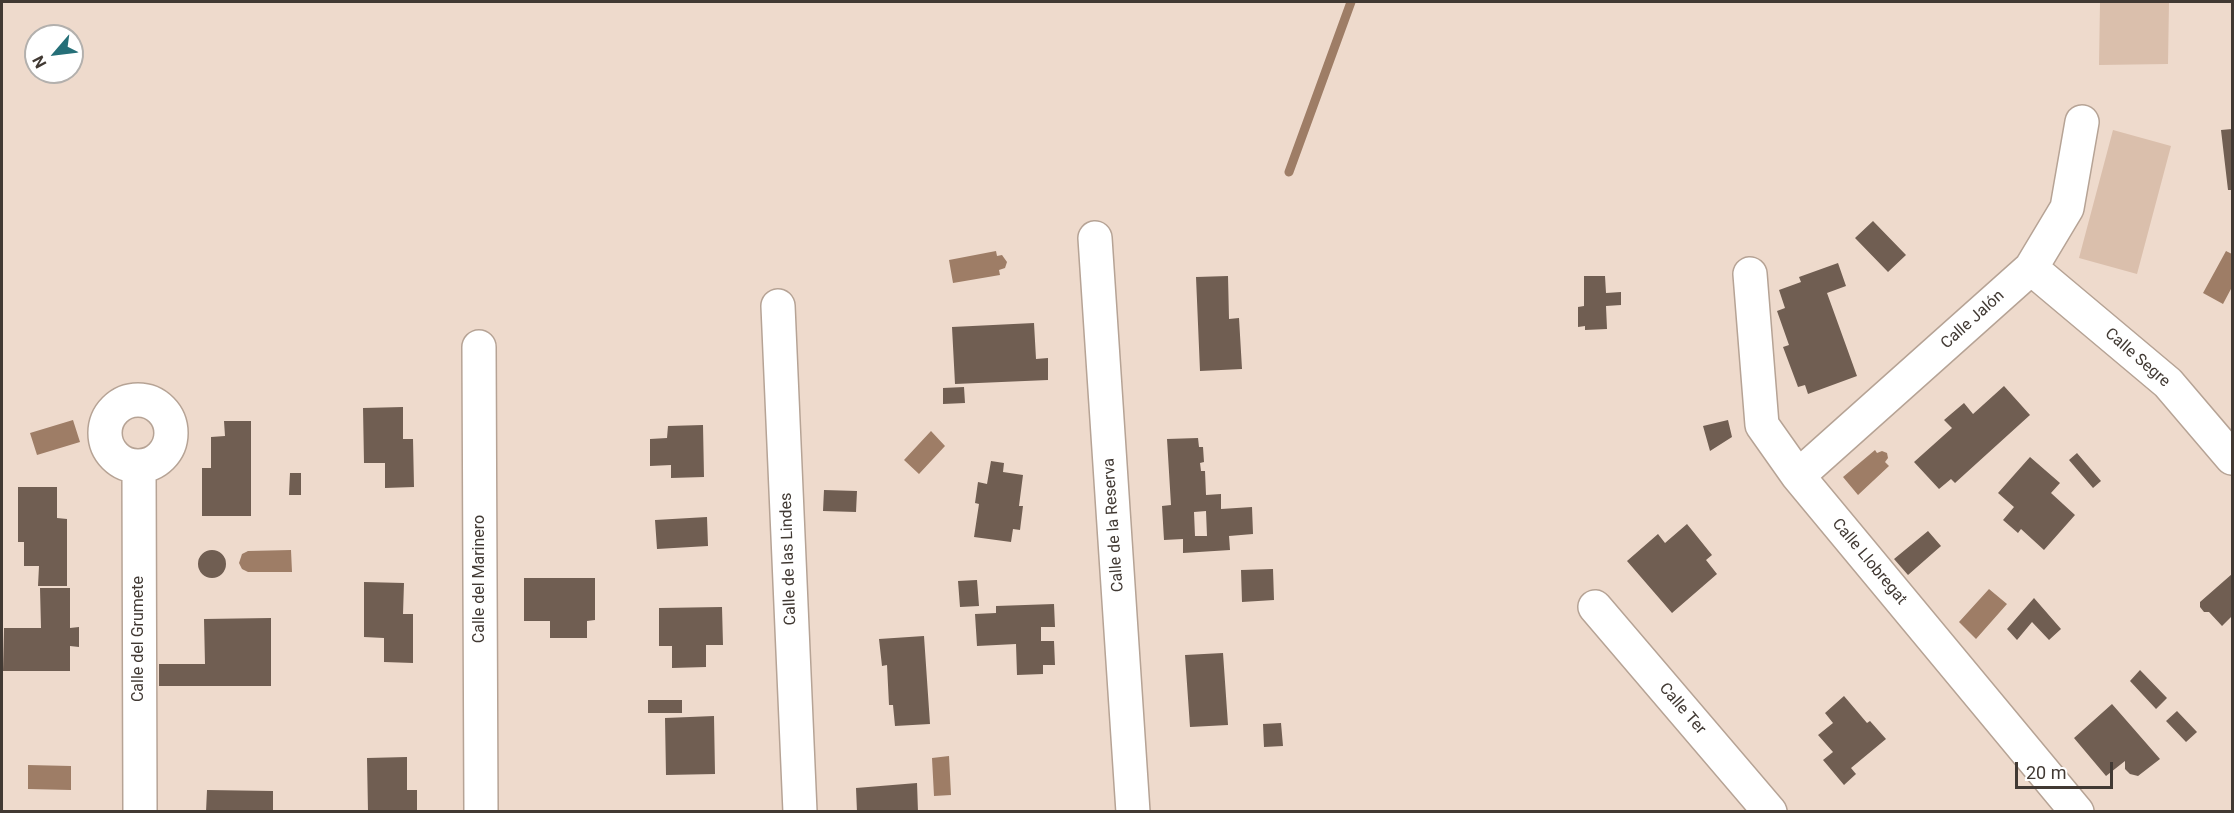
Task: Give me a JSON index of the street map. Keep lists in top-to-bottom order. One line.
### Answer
{"streets":{"street":["Calle Jalón","Calle Segre","Calle de la Reserva","Calle de las Lindes","Calle Llobregat","Calle del Marinero","Calle del Grumete","Calle Ter"]},"crossings":[["Calle Jalón","Calle Segre"],["Calle Jalón","Calle Llobregat"]],"scale_bar":"20 m","north":"bottom left"}
